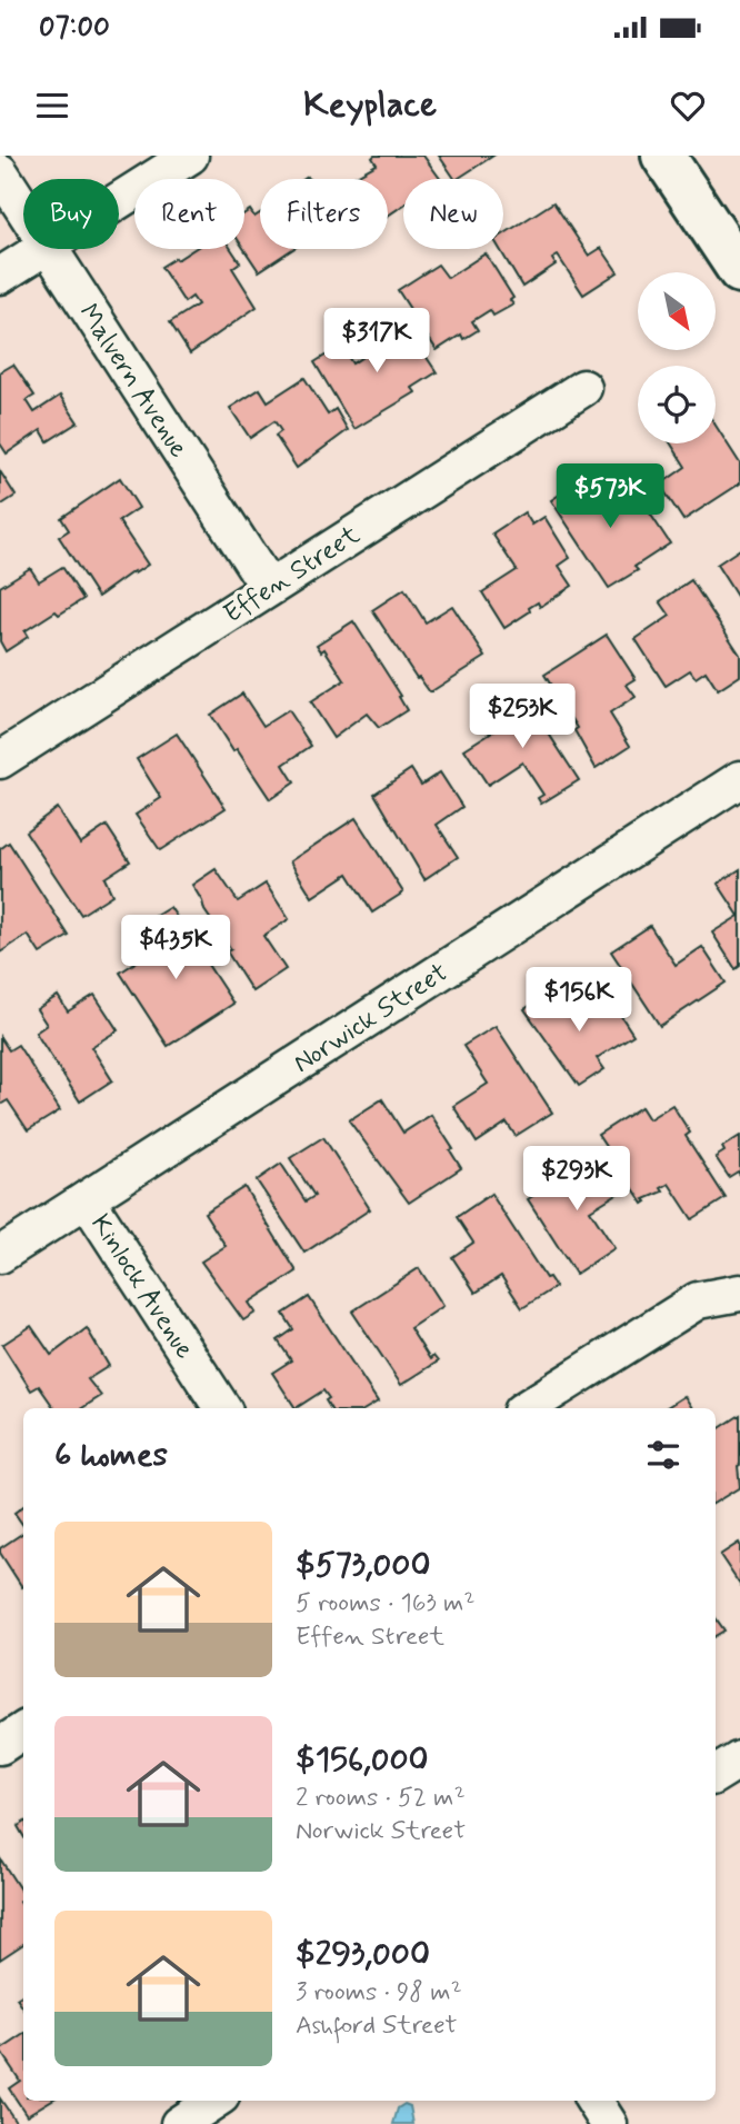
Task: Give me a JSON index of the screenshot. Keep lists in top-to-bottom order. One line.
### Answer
{"streets":{"street":["Malvern Avenue","Effen Street","Norwick Street","Kinlock Avenue"]},"crossings":[["Malvern Avenue","Effen Street"],["Norwick Street","Kinlock Avenue"]],"north":"bottom right","page":{"status":"07:00","header":"Keyplace","chip":["Buy","Rent","Filters","New"],"price":["$317K","$573K","$253K","$435K","$156K","$293K"],"heading":"6 homes","list":[{"name":"$573,000","note":"5 rooms · 163 m² · Effen Street"},{"name":"$156,000","note":"2 rooms · 52 m² · Norwick Street"},{"name":"$293,000","note":"3 rooms · 98 m² · Ashford Street"}]}}
